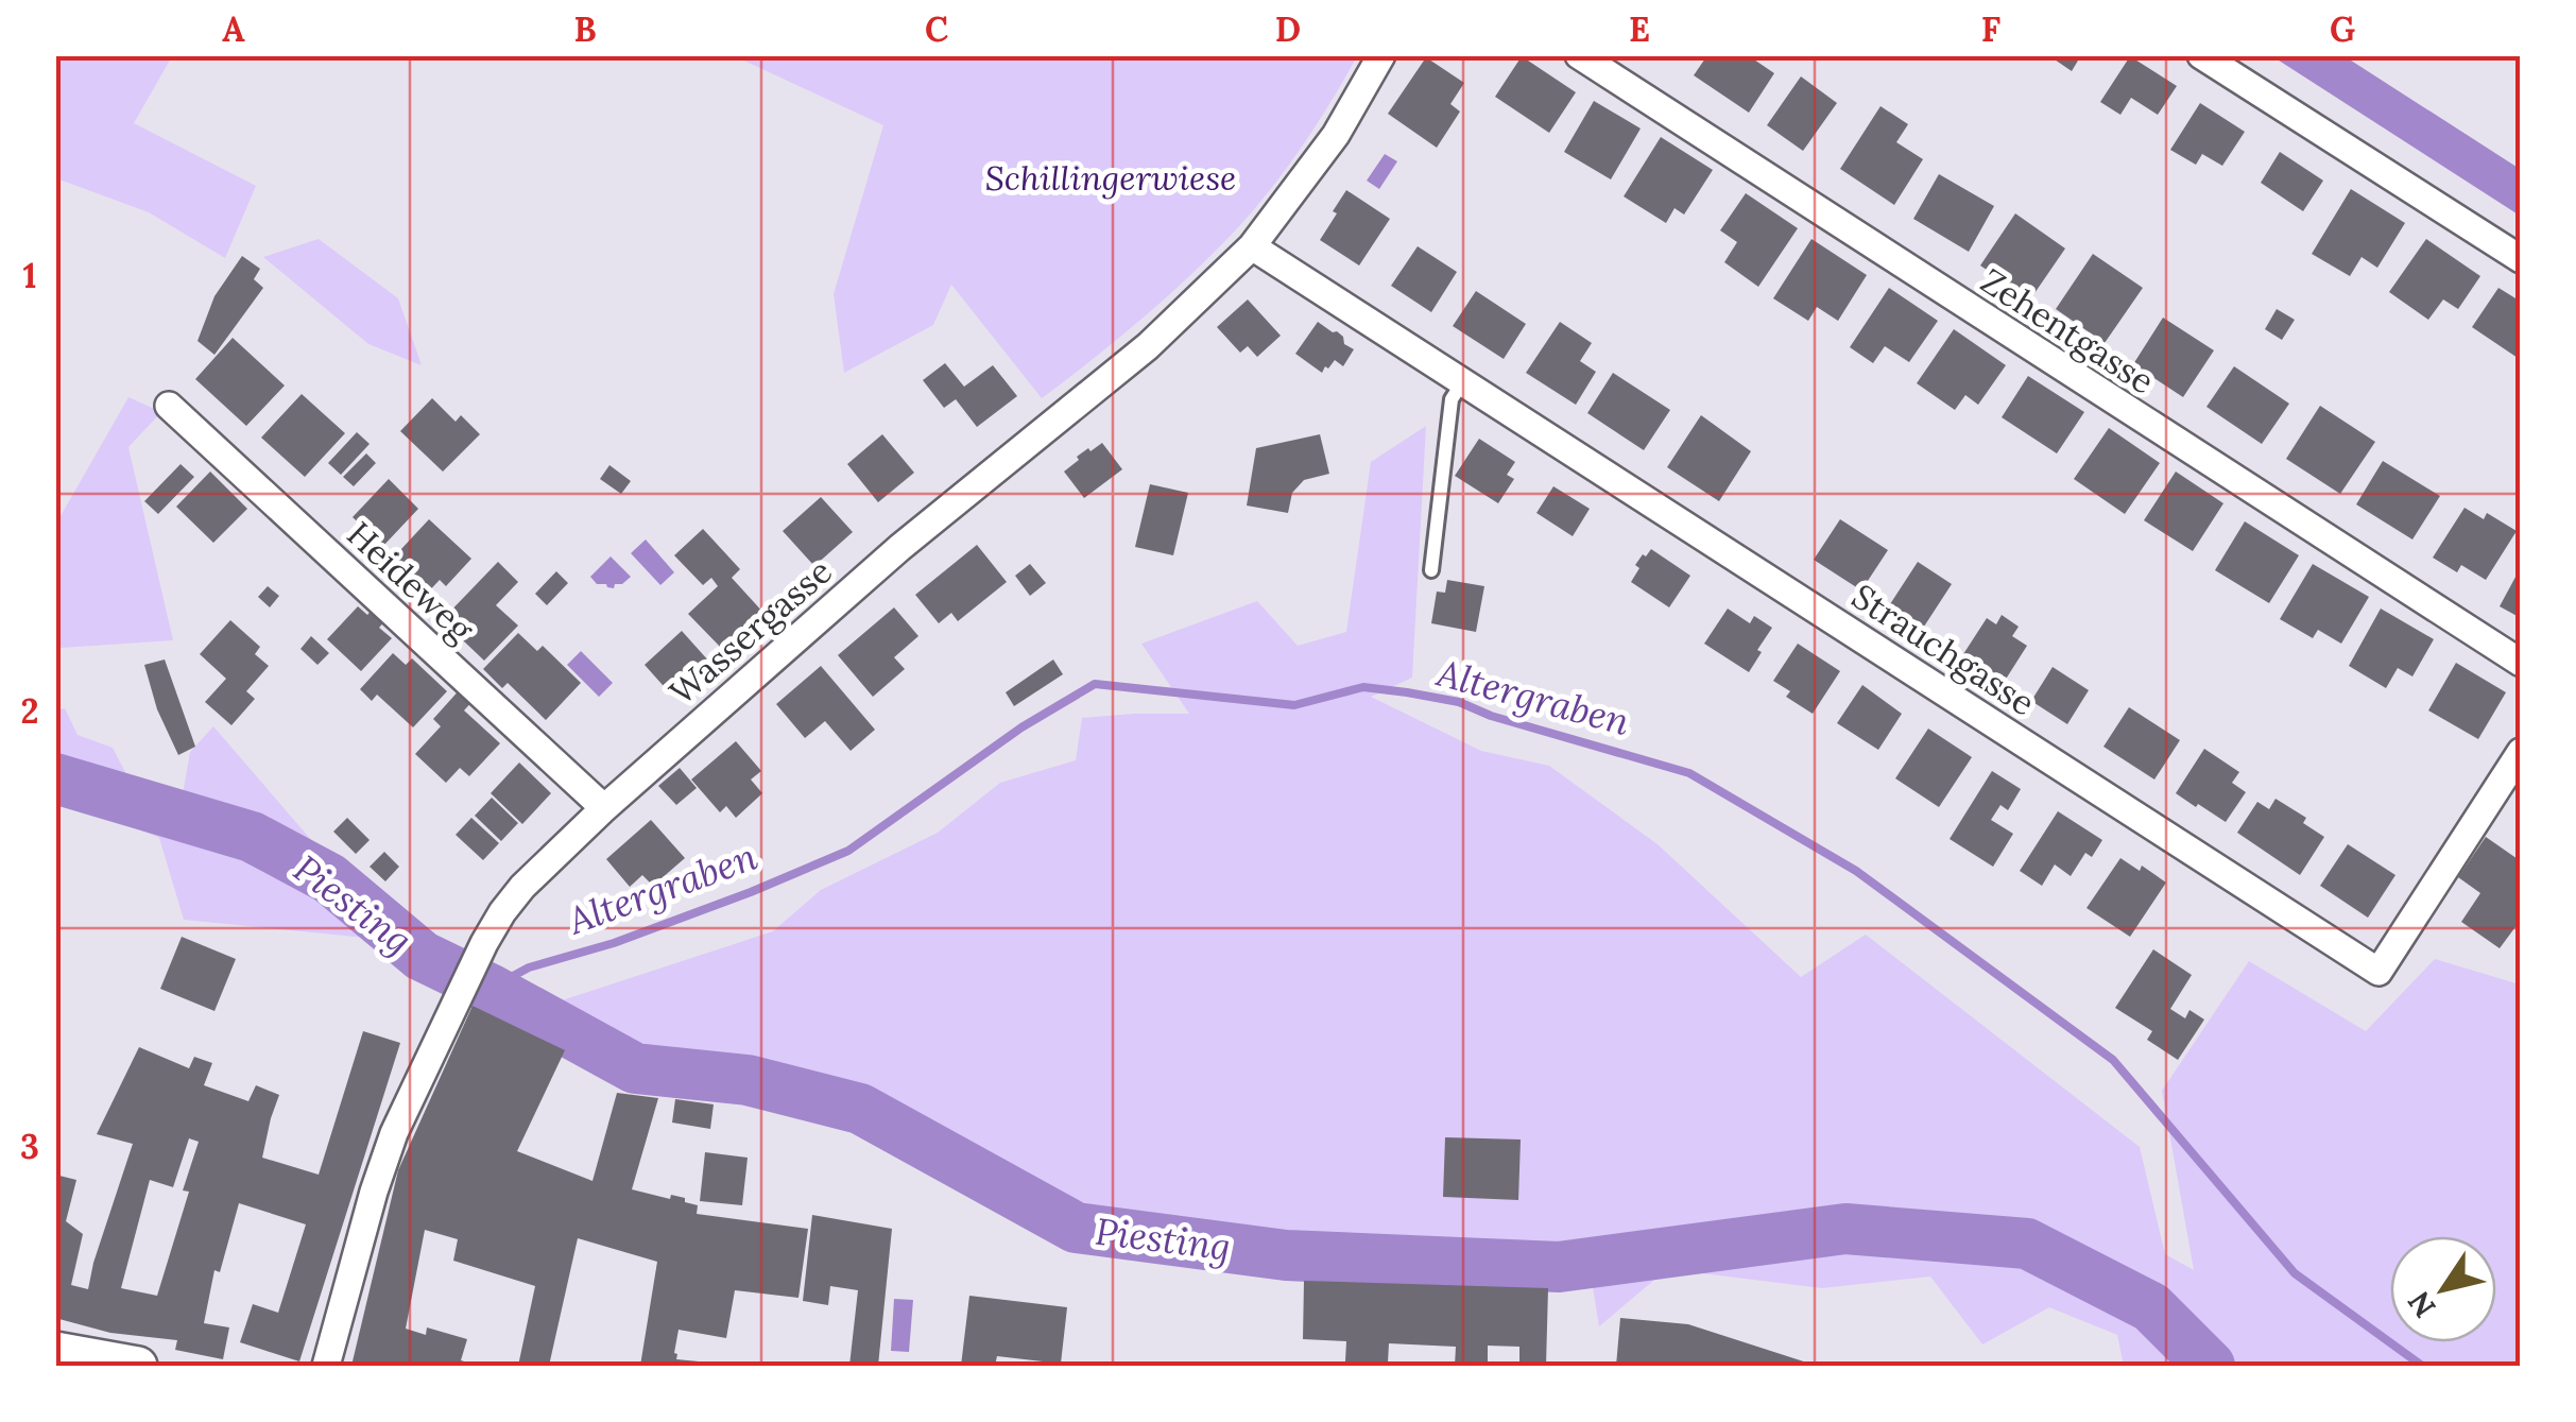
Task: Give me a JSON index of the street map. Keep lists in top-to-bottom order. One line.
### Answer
{"streets":{"street":["Zehentgasse","Heideweg","Wassergasse","Strauchgasse"]},"crossings":[["Heideweg","Wassergasse"],["Wassergasse","Strauchgasse"]],"water":["Altergraben","Piesting"],"parks":["Schillingerwiese"],"north":"bottom left","grid":{"columns":["A","B","C","D","E","F","G"],"rows":["1","2","3"]}}
